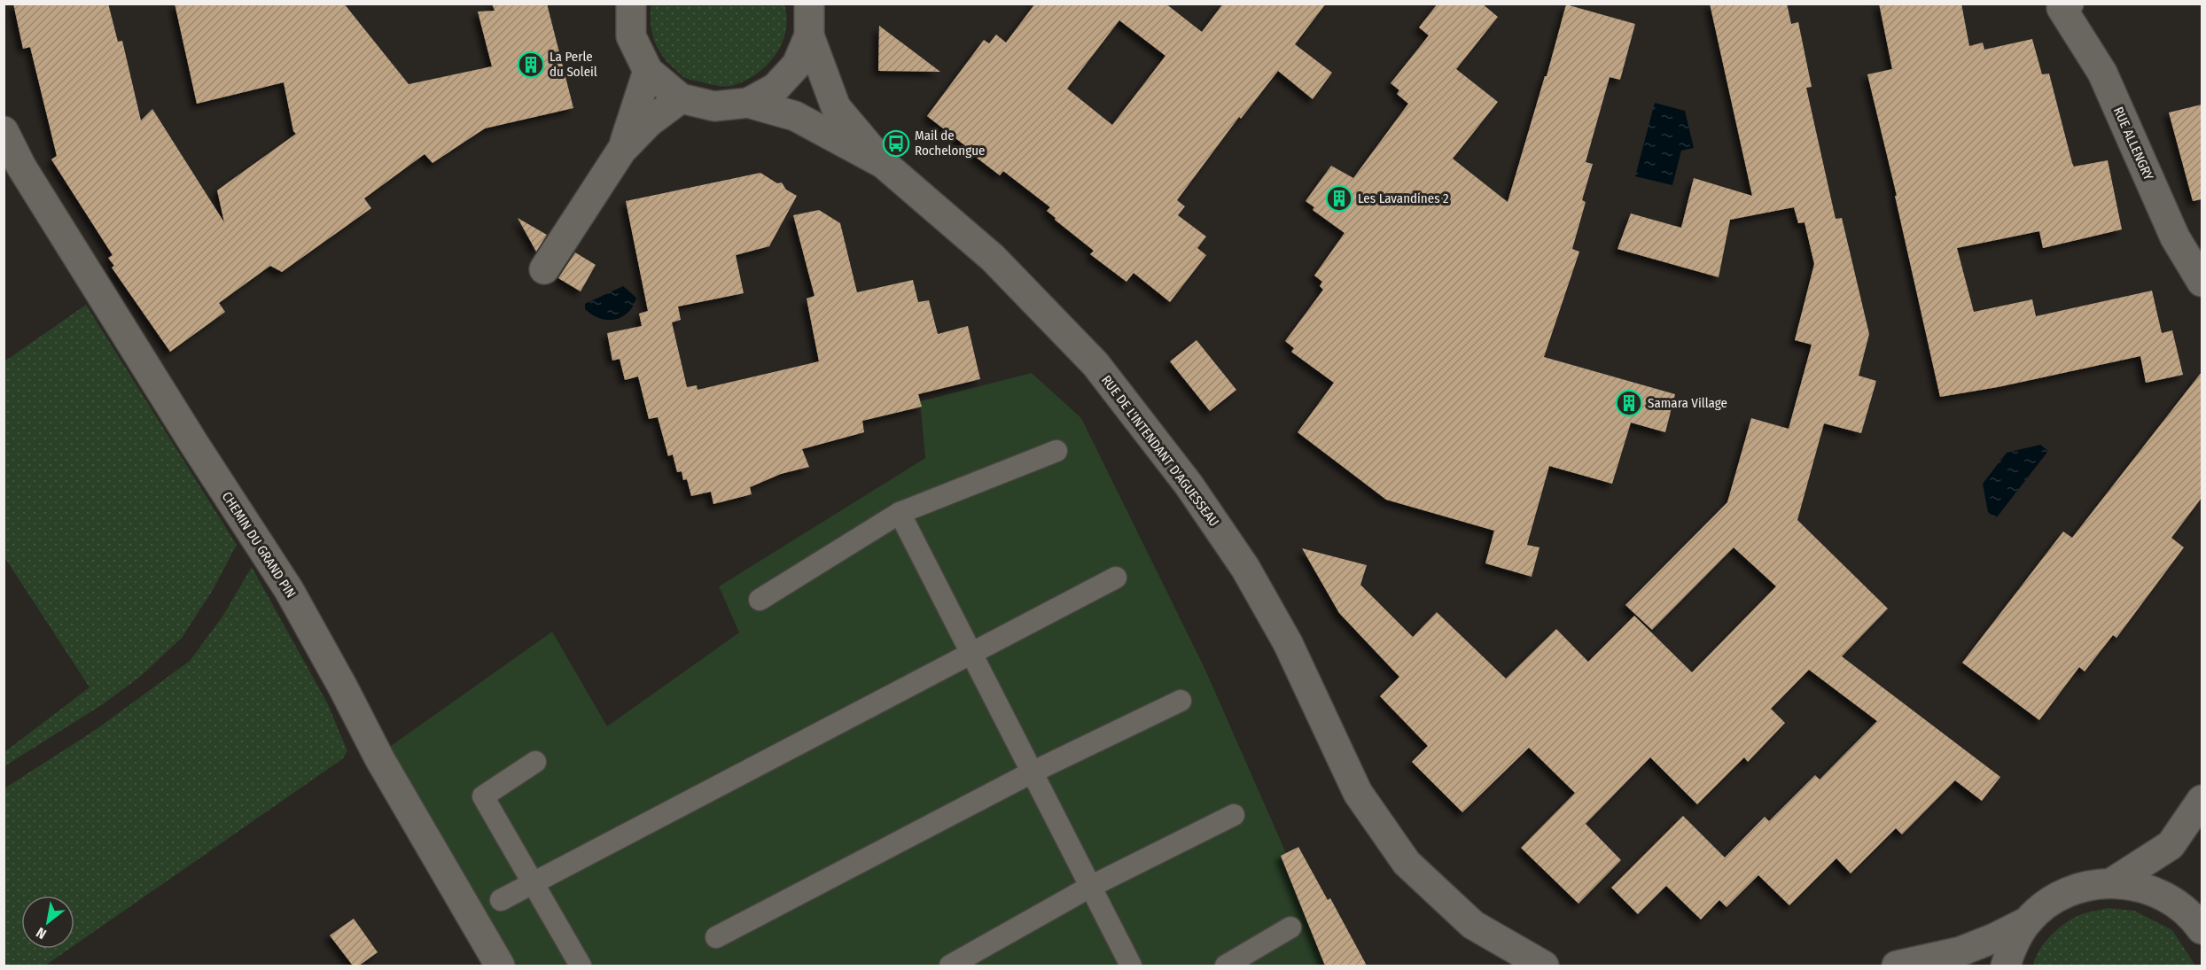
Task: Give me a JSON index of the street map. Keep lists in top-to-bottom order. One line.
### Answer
{"streets":{"street":["RUE ALLENGRY","RUE DE L'INTENDANT D'AGUESSEAU","CHEMIN DU GRAND PIN"]},"places":{"building":["La Perle du Soleil","Les Lavandines 2","Samara Village"],"bus stop":["Mail de Rochelongue"]},"north":"bottom left"}
